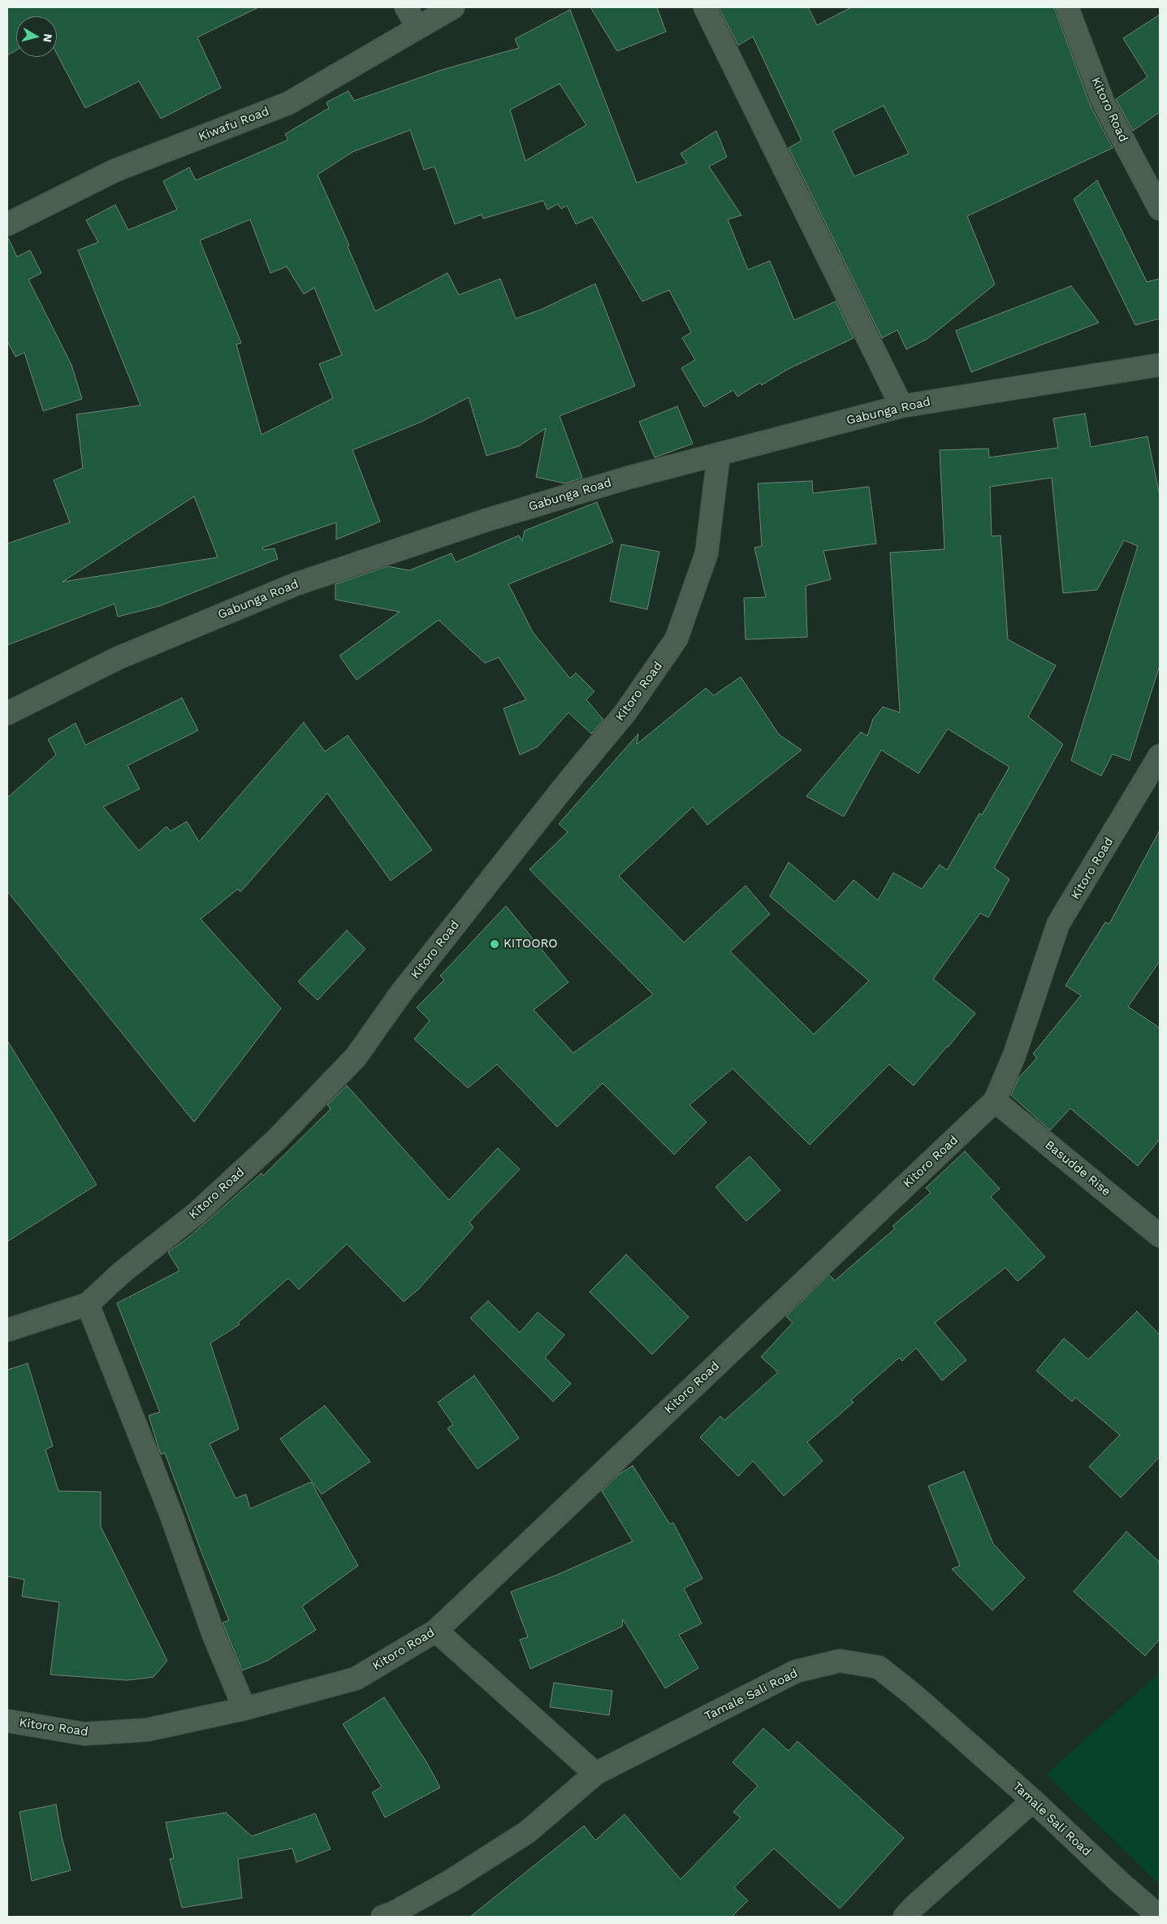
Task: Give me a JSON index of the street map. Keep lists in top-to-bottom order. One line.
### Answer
{"streets":{"street":["Kitoro Road","Kiwafu Road","Gabunga Road","Basudde Rise","Tamale Sali Road"]},"crossings":[["Kitoro Road","Gabunga Road"],["Kitoro Road","Basudde Rise"]],"places":["KITOORO"],"north":"right"}
